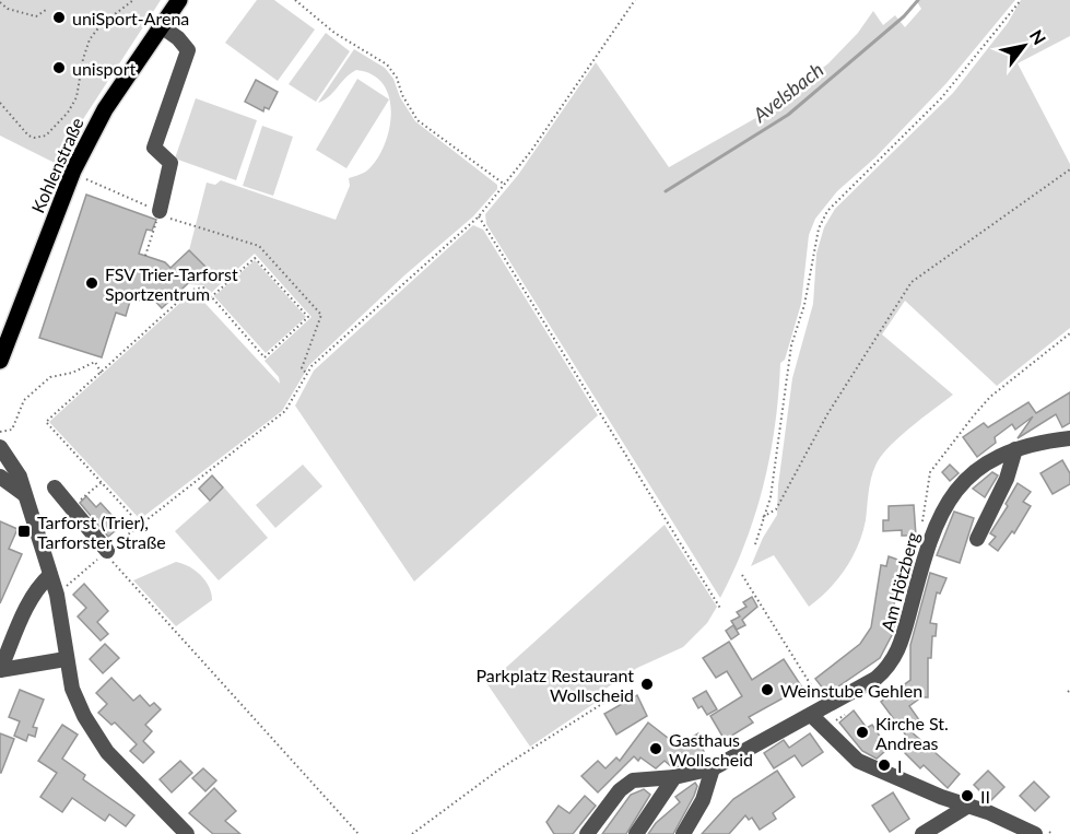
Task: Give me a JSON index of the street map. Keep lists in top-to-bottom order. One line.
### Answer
{"streets":{"main road":["Kohlenstraße"],"street":["Am Hötzberg"]},"water":["Avelsbach"],"places":{"other":["uniSport-Arena","unisport","FSV Trier-Tarforst Sportzentrum","Parkplatz Restaurant Wollscheid","Weinstube Gehlen","Kirche St. Andreas","Gasthaus Wollscheid","I","II"],"transit":["Tarforst (Trier), Tarforster Straße"]},"north":"top right"}
